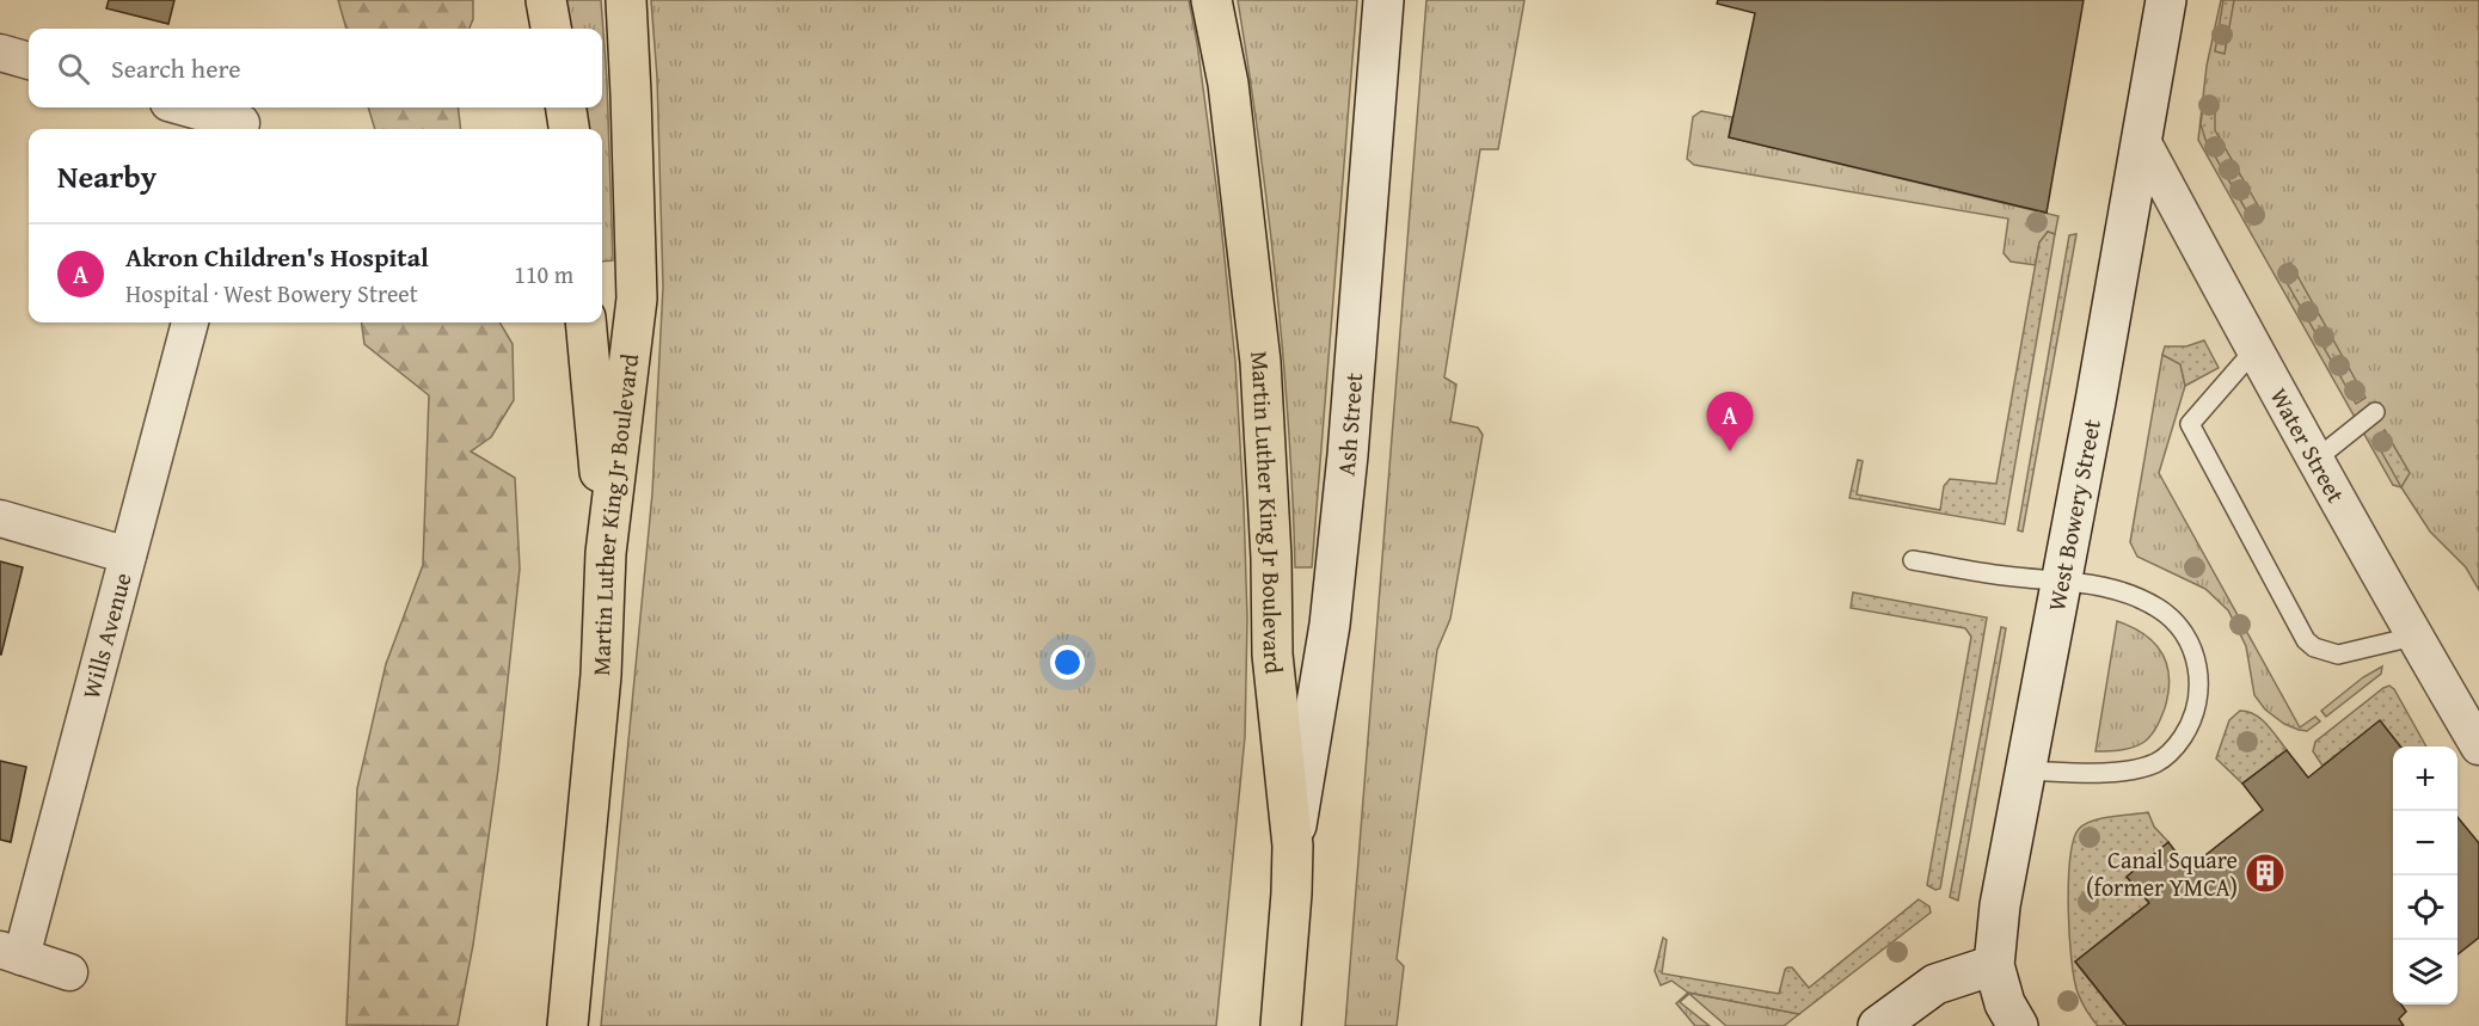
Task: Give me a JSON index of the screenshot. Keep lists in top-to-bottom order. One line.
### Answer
{"streets":{"main road":["Martin Luther King Jr Boulevard"],"street":["Ash Street","Water Street","West Bowery Street","Wills Avenue"]},"crossings":[["Ash Street","Martin Luther King Jr Boulevard"],["Water Street","West Bowery Street"]],"places":{"building":["Canal Square (former YMCA)"]},"page":{"search":"Search here","heading":"Nearby","list":[{"mark":"A","name":"Akron Children's Hospital","note":"Hospital · West Bowery Street","value":"110 m"}],"pins":"A","map_buttons":["+","−"]}}
